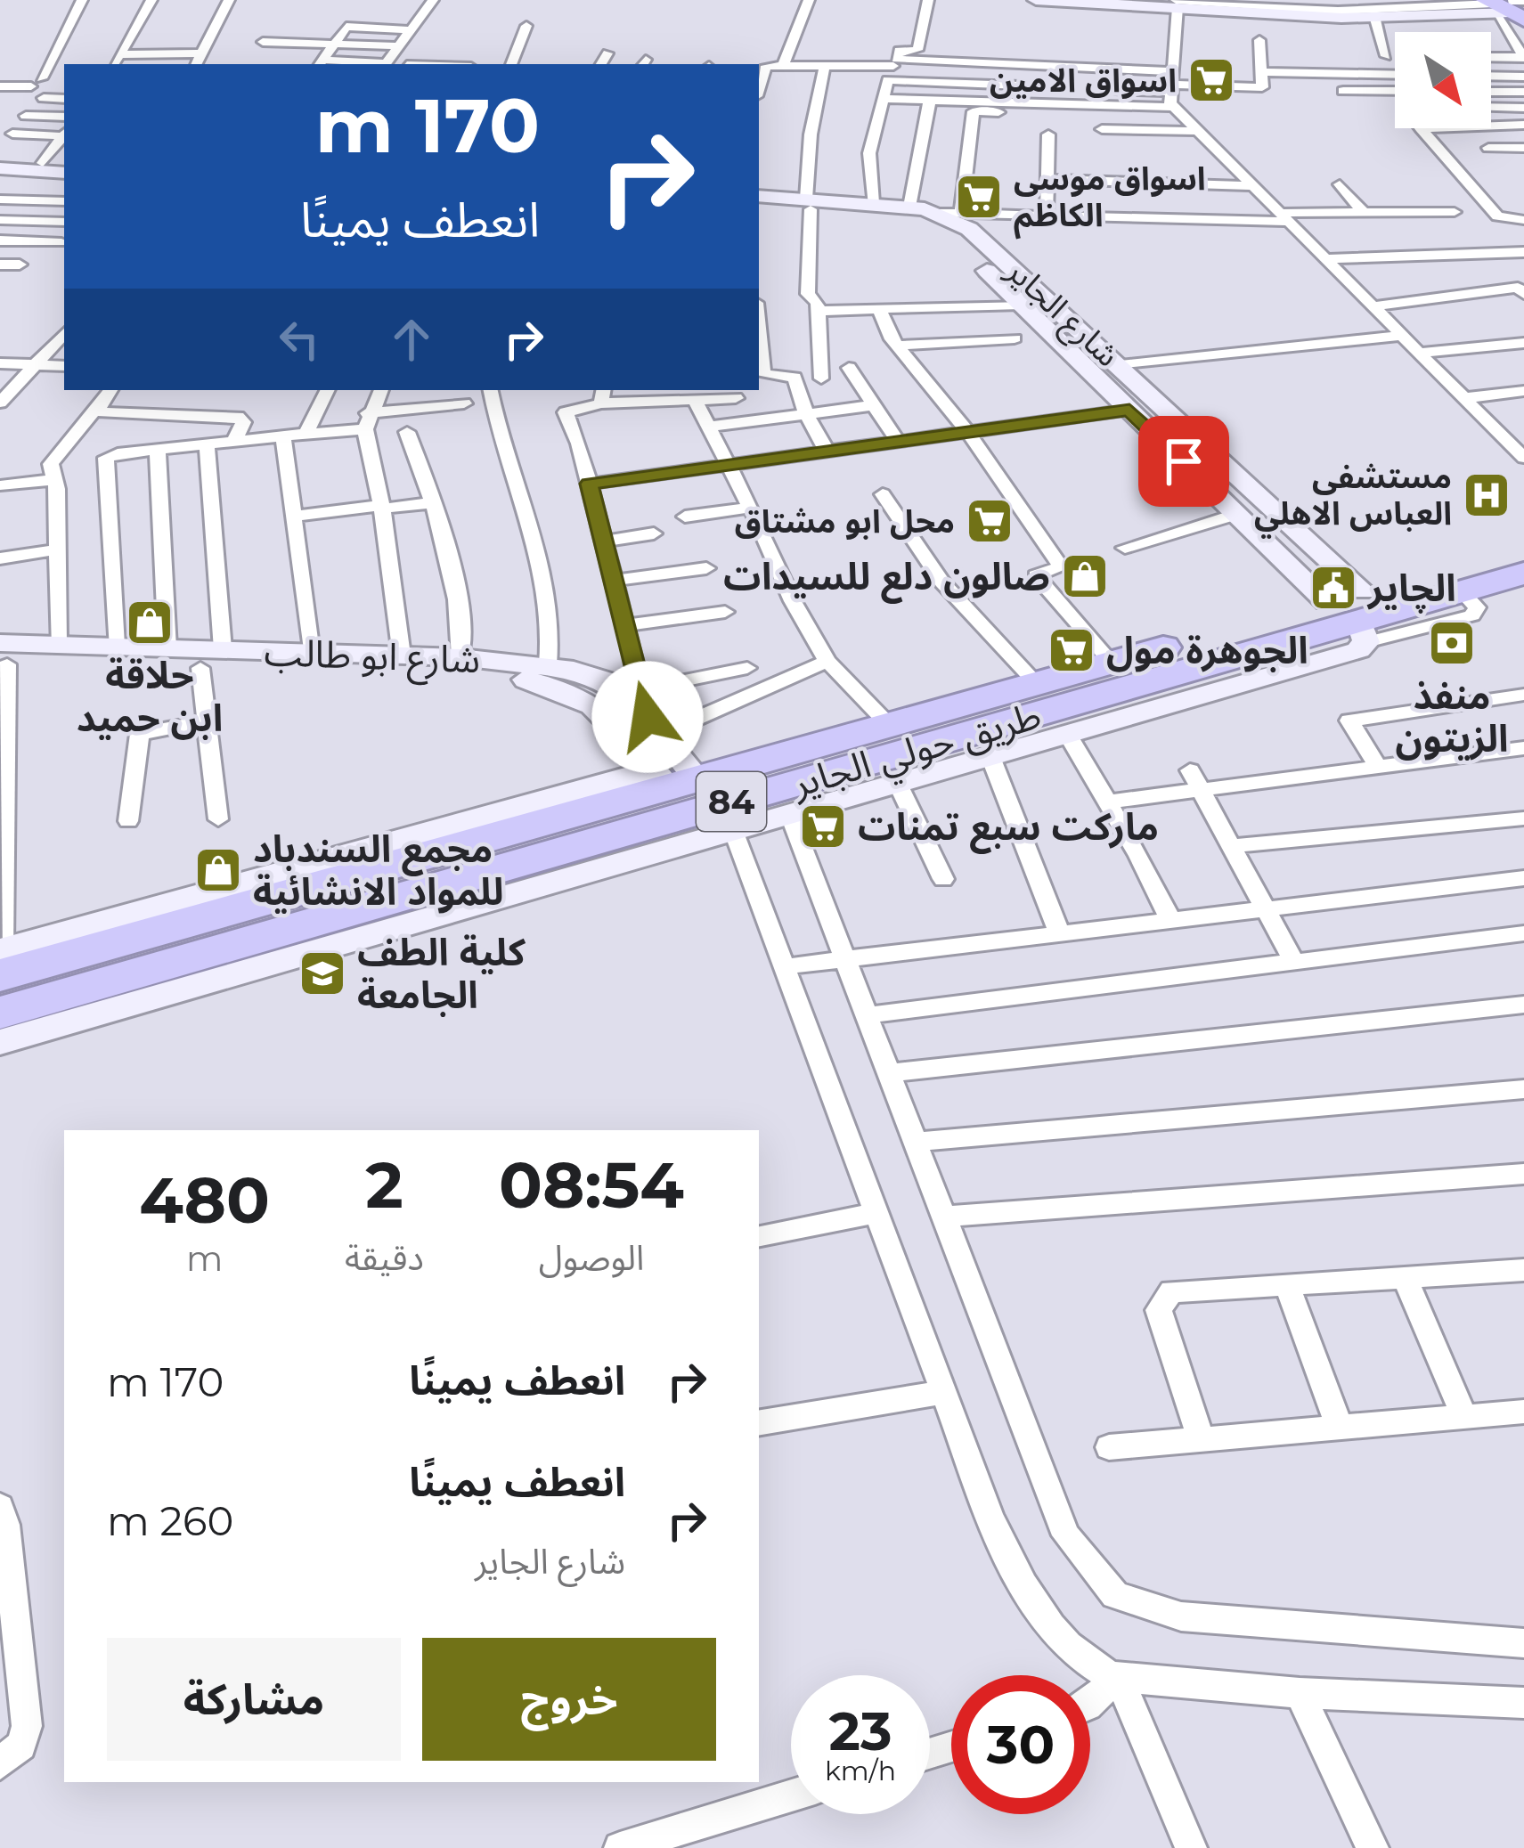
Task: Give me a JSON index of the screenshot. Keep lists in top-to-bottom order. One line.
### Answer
{"streets":{"highway":["طريق حولي الجاير","84"],"street":["شارع الجاير","شارع ابو طالب"]},"crossings":[["شارع الجاير","طريق حولي الجاير"],["شارع ابو طالب","طريق حولي الجاير"]],"places":{"supermarket":["اسواق الامين","اسواق موسى الكاظم","محل ابو مشتاق","الجوهرة مول","ماركت سبع تمنات"],"hospital":["مستشفى العباس الاهلي"],"shop":["صالون دلع للسيدات","حلاقة ابن حميد","مجمع السندباد للمواد الانشائية"],"public building":["الچاير"],"bank":["منفذ الزيتون"],"school or university":["كلية الطف الجامعة"]},"north":"bottom right","page":{"turn":["170 m","انعطف يمينًا"],"eta":["08:54","الوصول","2","دقيقة","480","m"],"list":[{"name":"انعطف يمينًا","value":"170 m"},{"name":"انعطف يمينًا","note":"شارع الجاير","value":"260 m"}],"buttons":["خروج","مشاركة"],"speed":"23 km/h","limit":"30"}}
